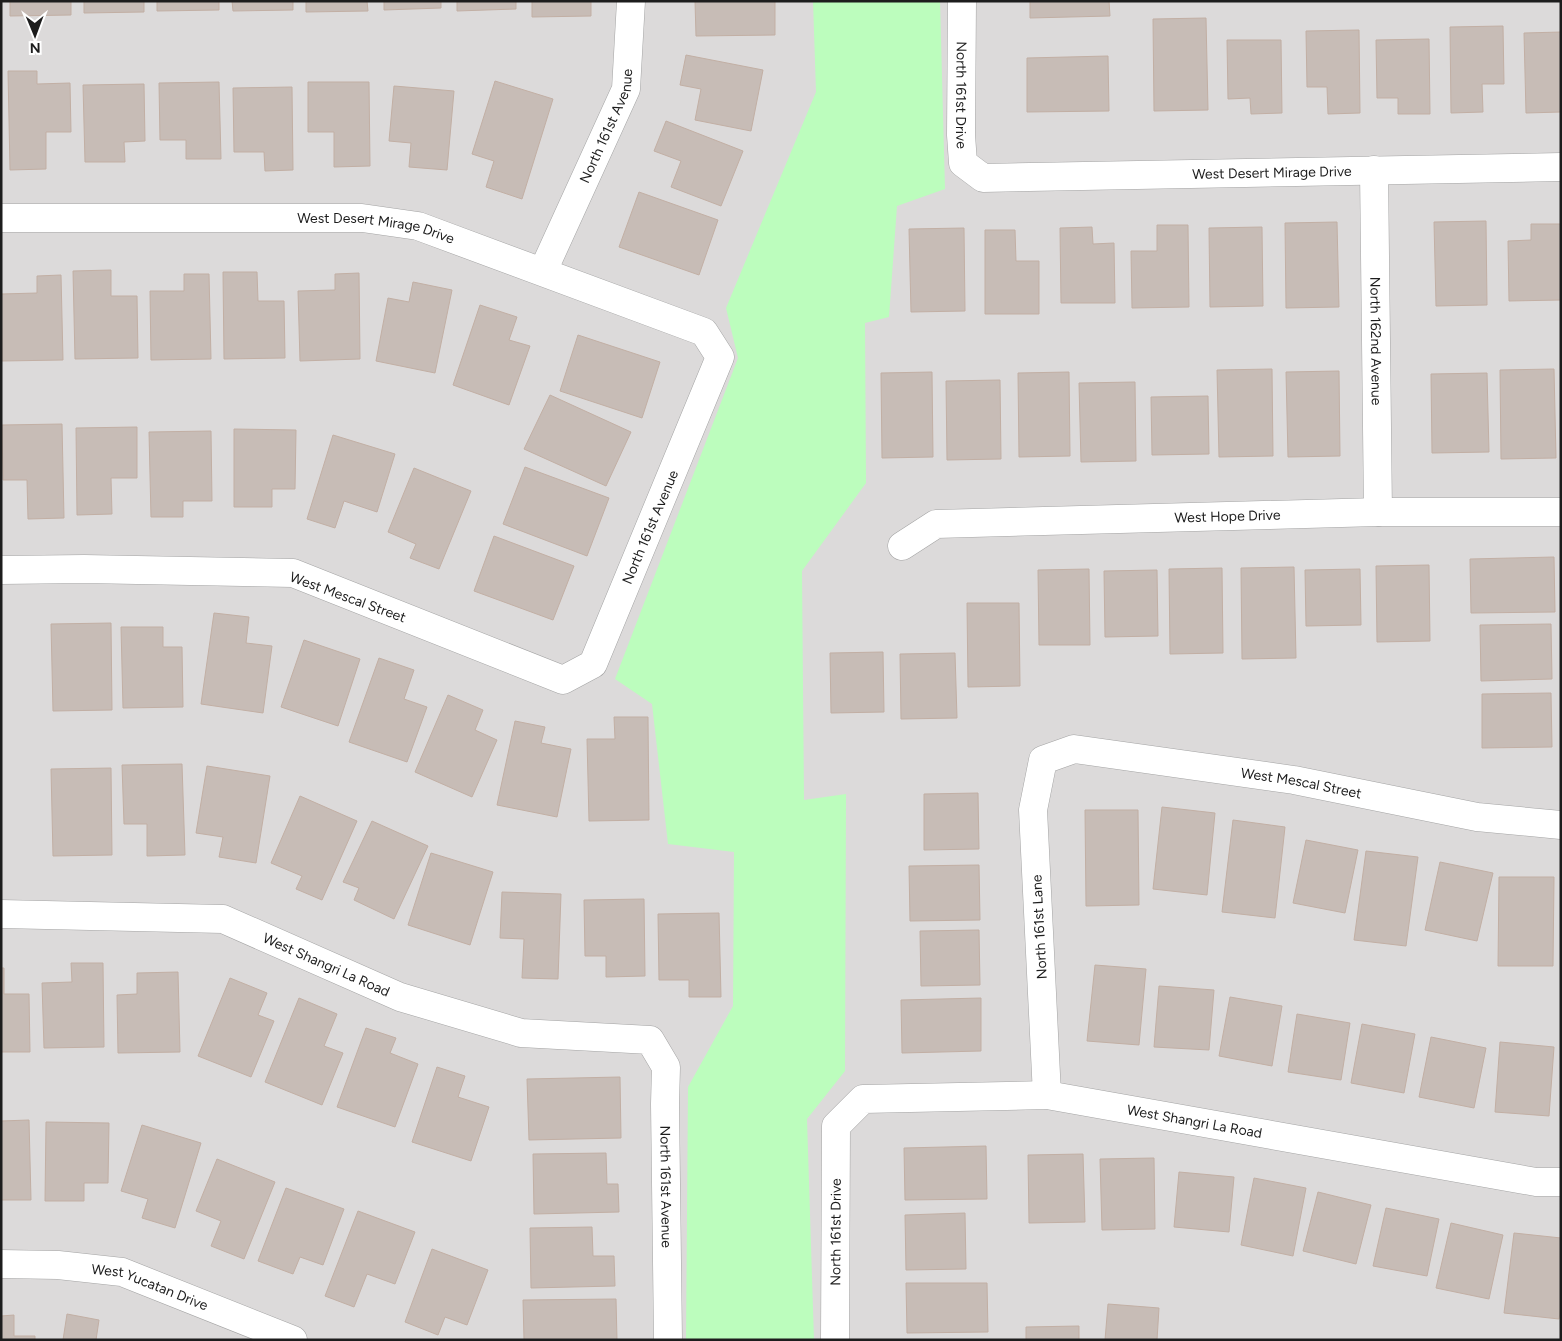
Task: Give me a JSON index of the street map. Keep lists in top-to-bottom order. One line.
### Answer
{"streets":{"street":["North 161st Drive","North 161st Avenue","West Desert Mirage Drive","North 162nd Avenue","West Hope Drive","West Mescal Street","North 161st Lane","West Shangri La Road","West Yucatan Drive"]},"crossings":[["North 161st Drive","West Desert Mirage Drive"],["North 161st Drive","West Shangri La Road"],["North 161st Avenue","West Desert Mirage Drive"],["North 161st Avenue","West Mescal Street"],["North 161st Avenue","West Shangri La Road"],["West Desert Mirage Drive","North 162nd Avenue"],["North 162nd Avenue","West Hope Drive"],["West Mescal Street","North 161st Lane"],["North 161st Lane","West Shangri La Road"]],"north":"bottom"}
